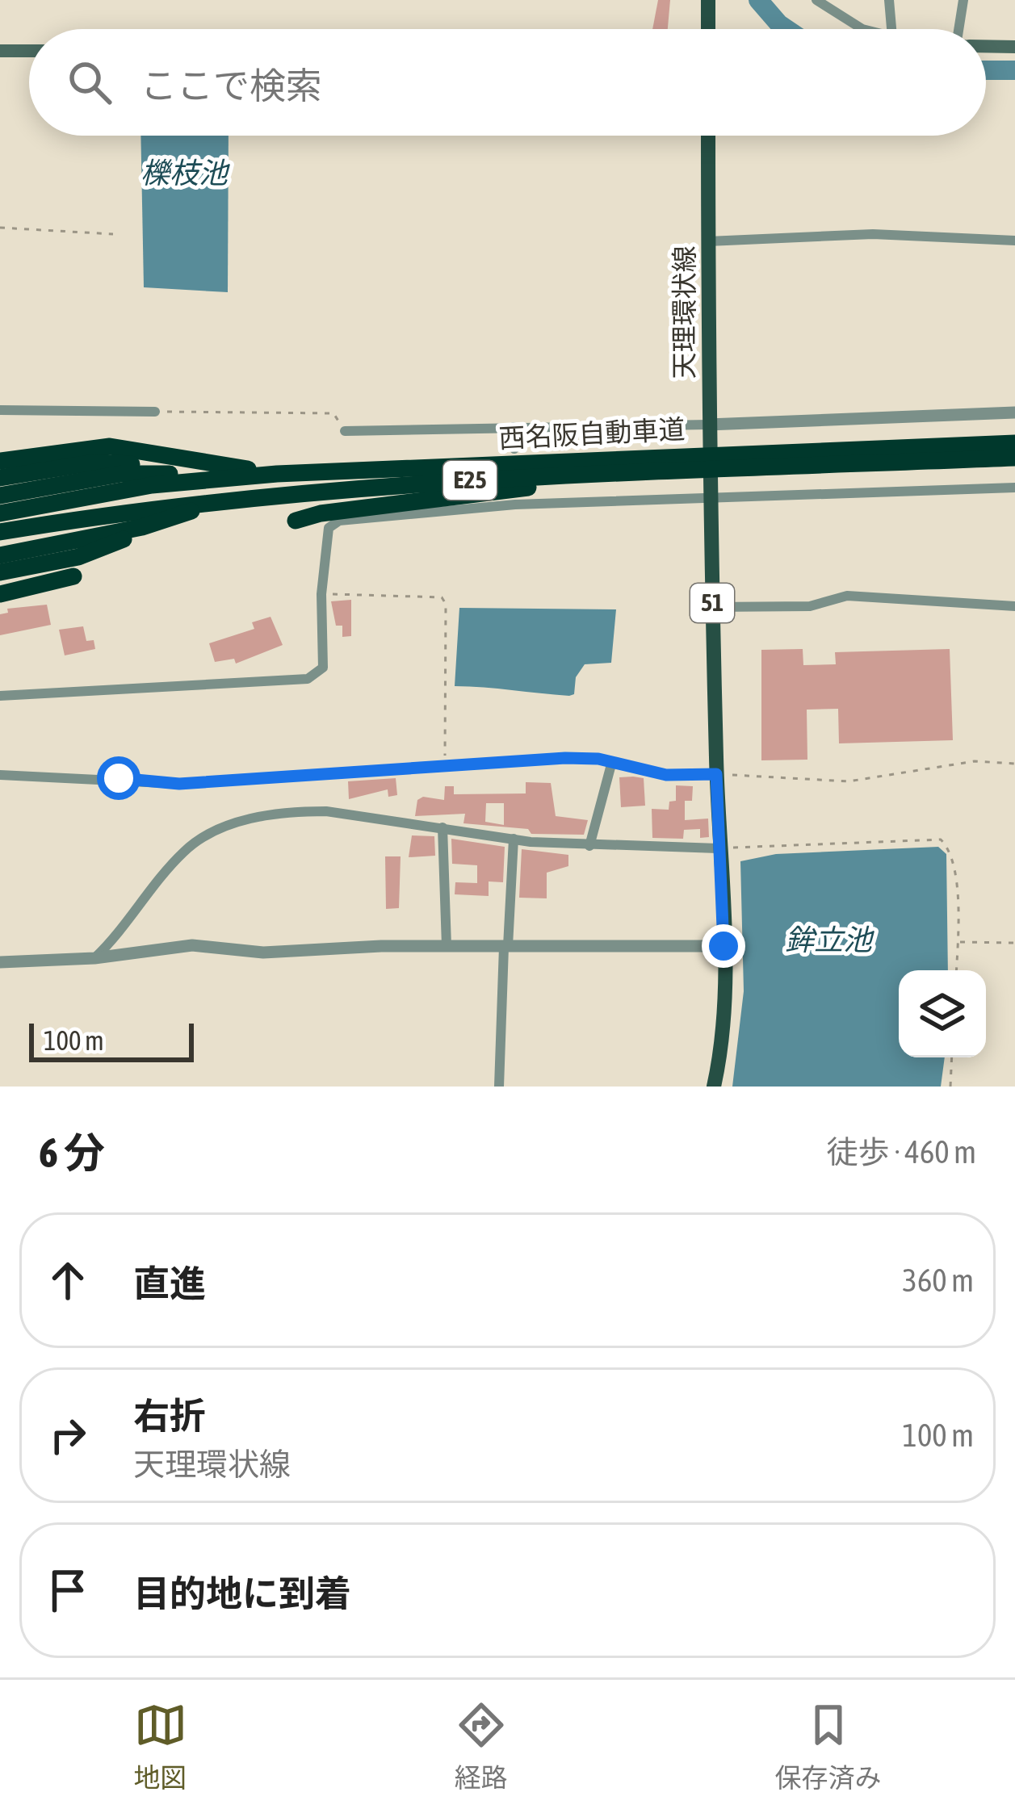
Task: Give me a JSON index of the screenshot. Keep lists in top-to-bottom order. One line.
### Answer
{"streets":{"highway":["西名阪自動車道","E25"],"main road":["天理環状線","51"]},"crossings":[["西名阪自動車道","E25"]],"water":["櫟枝池","鉾立池"],"scale_bar":"100 m","page":{"search":"ここで検索","scale":"100 m","heading":["6 分","徒歩 · 460 m"],"list":[["直進","360 m"],["右折","天理環状線","100 m"],"目的地に到着"],"nav":["地図","経路","保存済み"]}}
